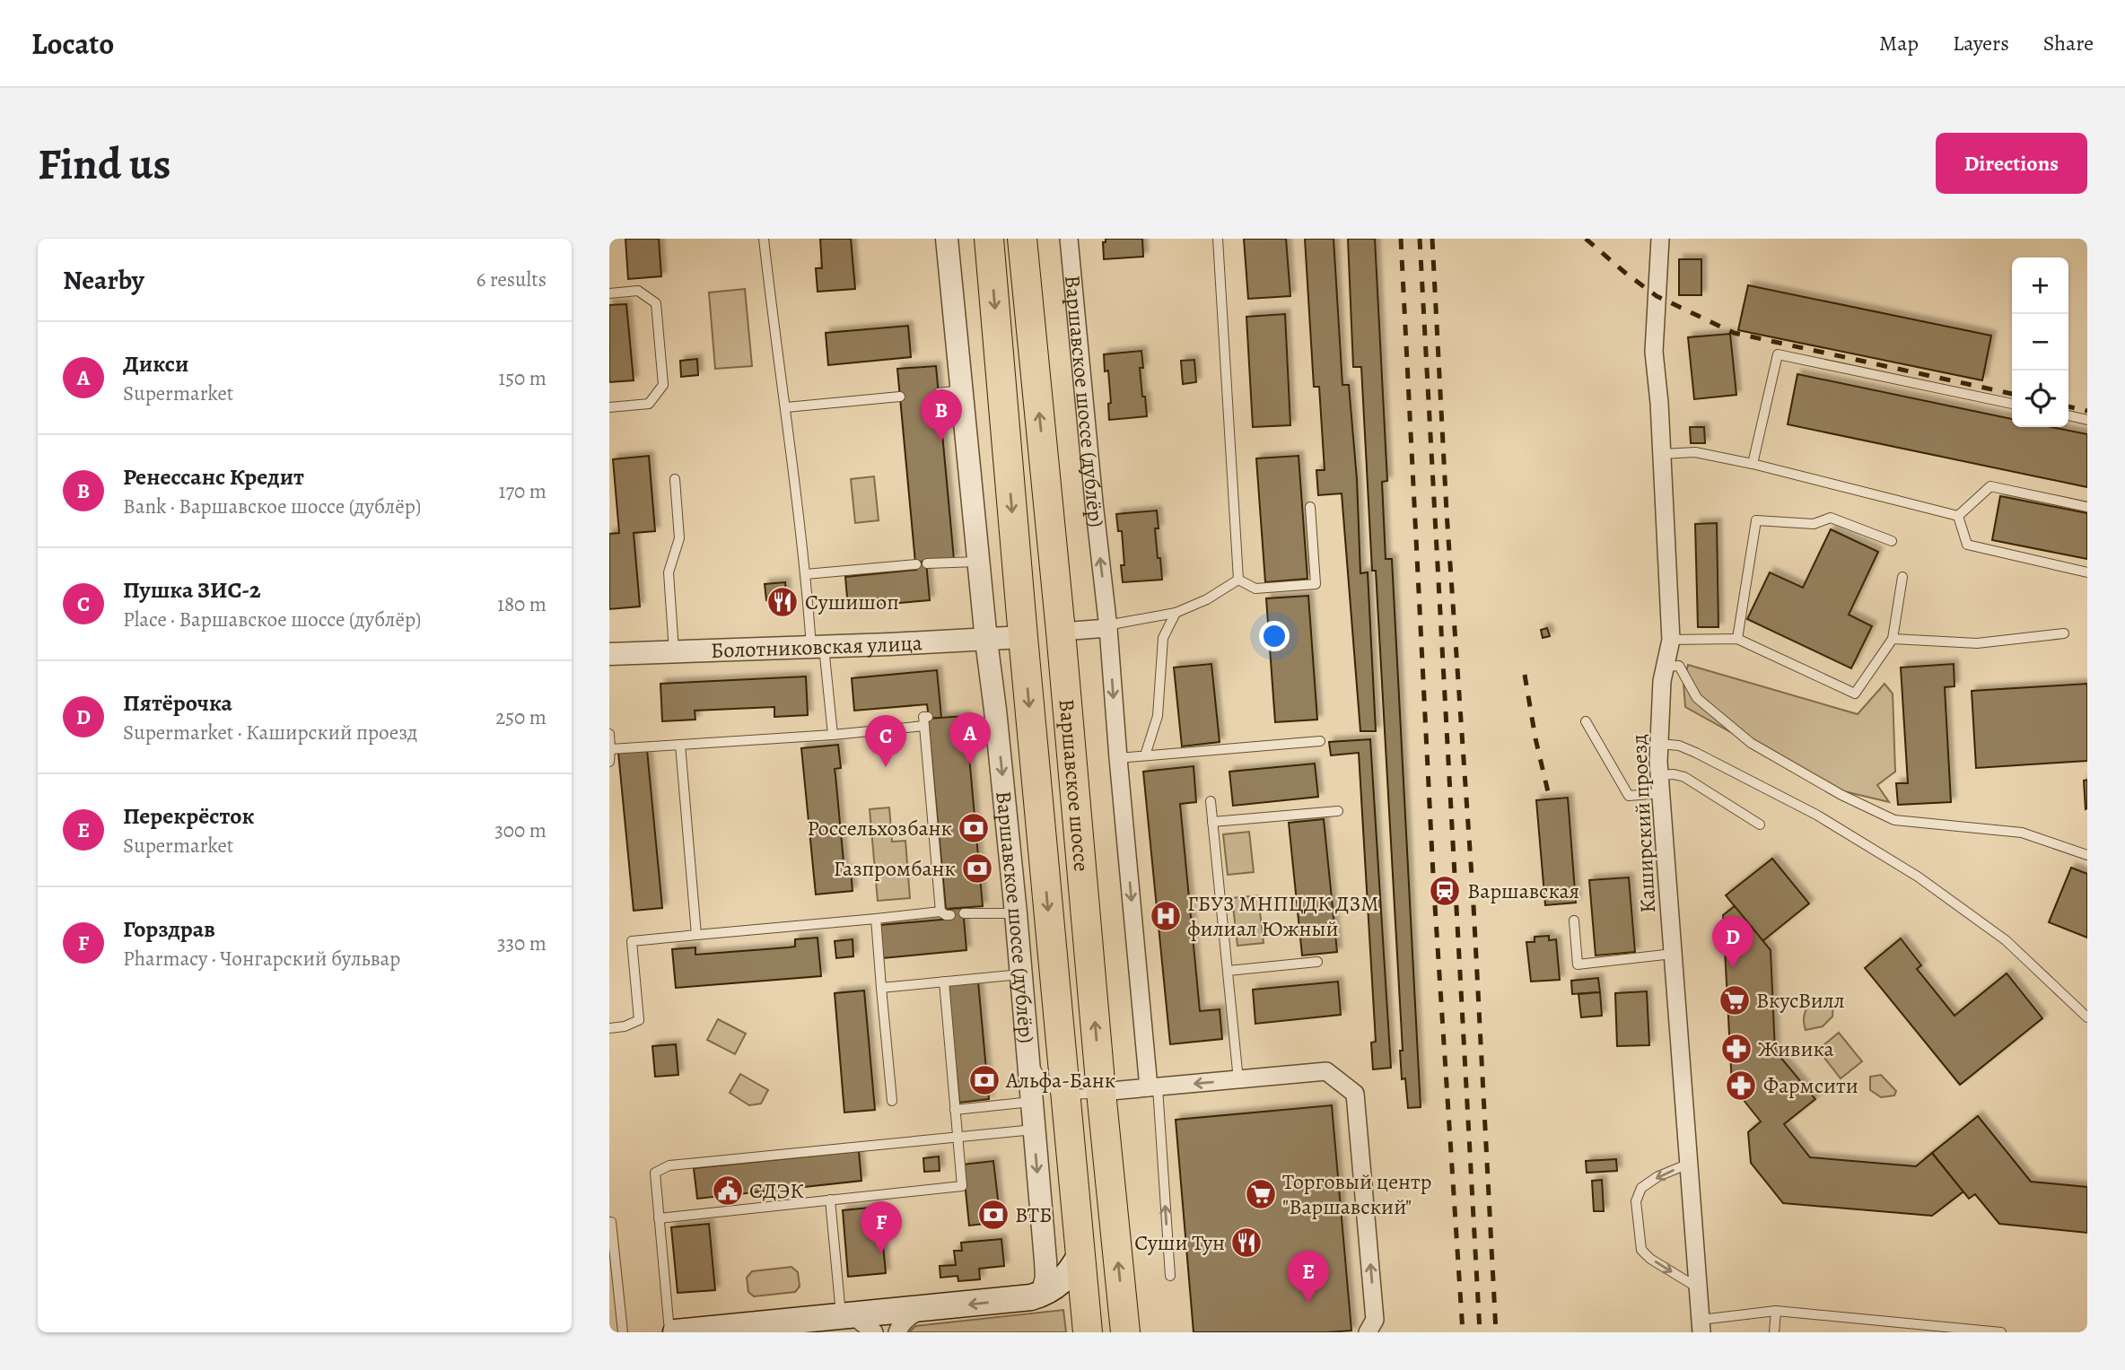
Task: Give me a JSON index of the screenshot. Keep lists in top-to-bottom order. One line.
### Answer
{"streets":{"main road":["Варшавское шоссе"],"street":["Варшавское шоссе (дублёр)","Болотниковская улица","Каширский проезд"]},"crossings":[["Варшавское шоссе (дублёр)","Болотниковская улица"],["Болотниковская улица","Варшавское шоссе"]],"places":{"restaurant":["Сушишоп","Суши Тун"],"bank":["Россельхозбанк","Газпромбанк","Альфа-Банк","ВТБ"],"station":["Варшавская"],"hospital":["ГБУЗ МНПЦДК ДЗМ филиал Южный"],"supermarket":["ВкусВилл","Торговый центр \"Варшавский\""],"pharmacy":["Живика","Фармсити"],"public building":["СДЭК"]},"page":{"header":"Locato","nav":["Map","Layers","Share"],"buttons":"Directions","title":"Find us","heading":["Nearby","6 results"],"map_buttons":["+","−"],"list":[{"mark":"A","name":"Дикси","note":"Supermarket","value":"150 m"},{"mark":"B","name":"Ренессанс Кредит","note":"Bank · Варшавское шоссе (дублёр)","value":"170 m"},{"mark":"C","name":"Пушка ЗИС-2","note":"Place · Варшавское шоссе (дублёр)","value":"180 m"},{"mark":"D","name":"Пятёрочка","note":"Supermarket · Каширский проезд","value":"250 m"},{"mark":"E","name":"Перекрёсток","note":"Supermarket","value":"300 m"},{"mark":"F","name":"Горздрав","note":"Pharmacy · Чонгарский бульвар","value":"330 m"}],"pins":["B","A","C","D","F","E"]}}
